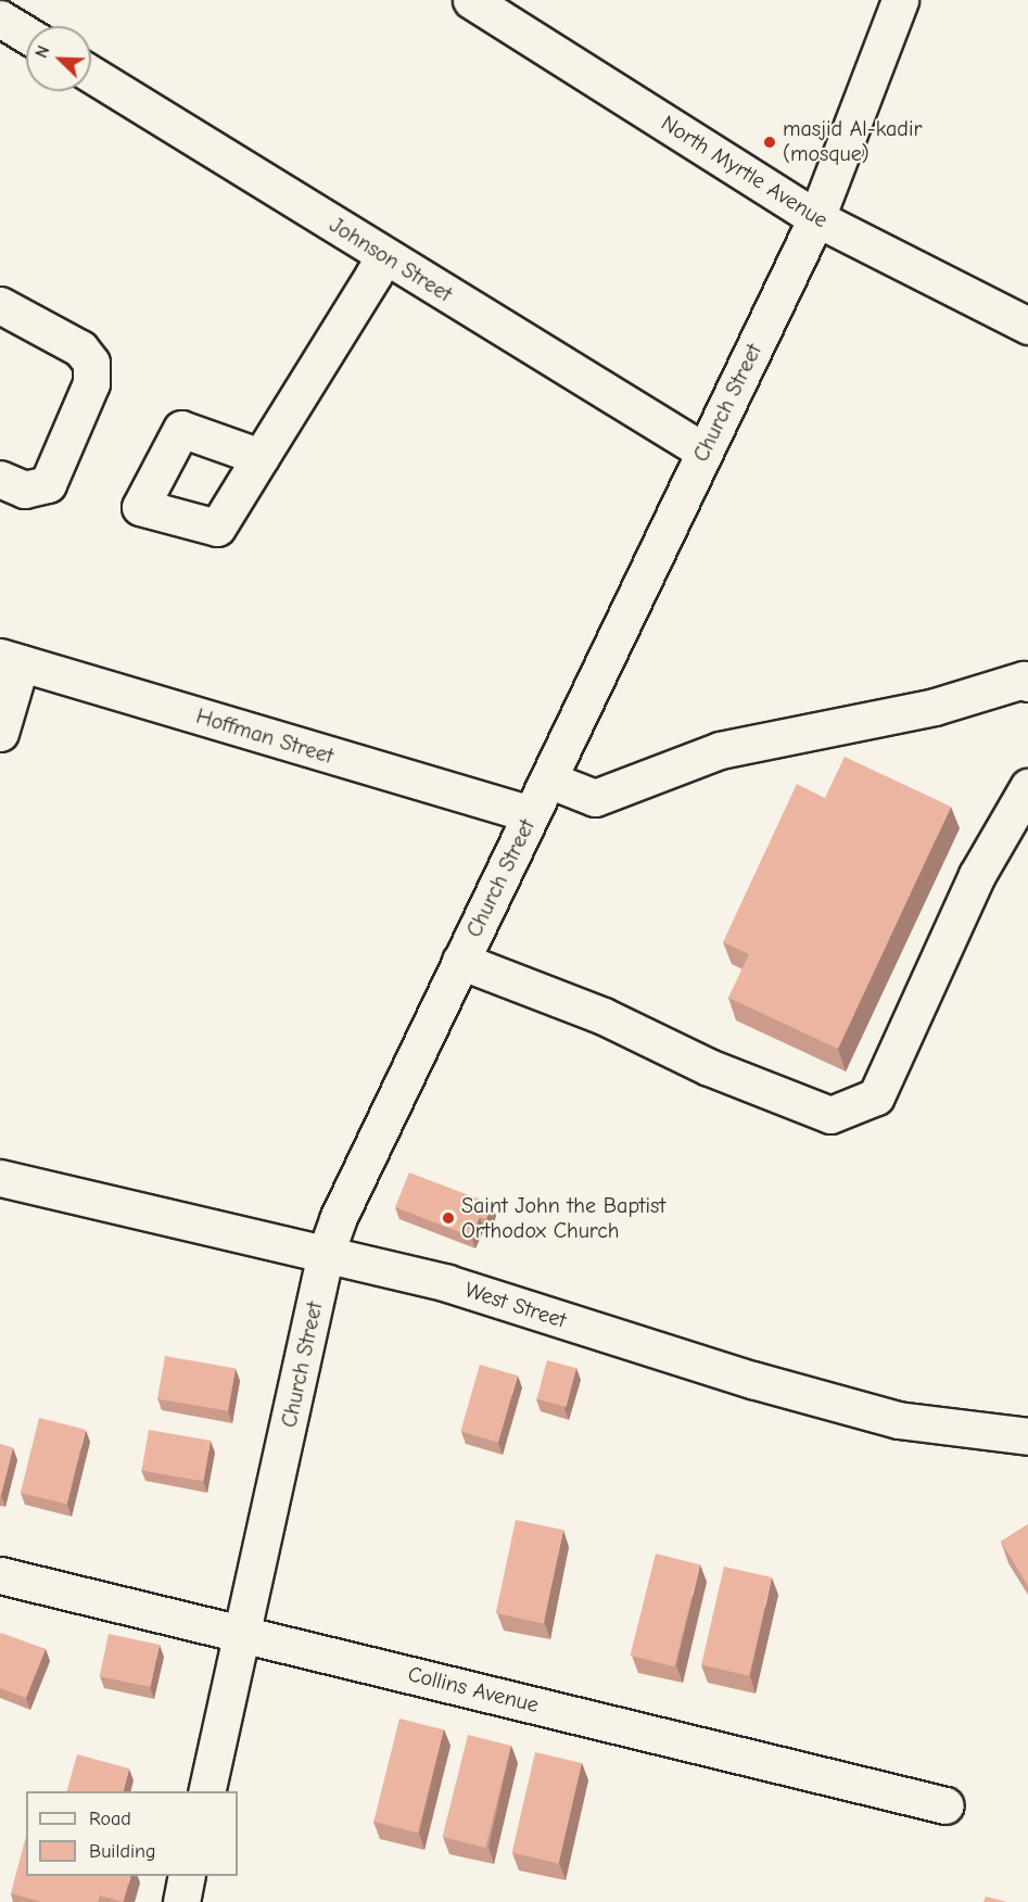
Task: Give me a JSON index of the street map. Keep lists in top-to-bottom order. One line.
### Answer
{"streets":{"street":["North Myrtle Avenue","Johnson Street","Church Street","Hoffman Street","West Street","Collins Avenue"]},"crossings":[["North Myrtle Avenue","Church Street"],["Johnson Street","Church Street"],["Church Street","Hoffman Street"],["Church Street","West Street"],["Church Street","Collins Avenue"]],"places":["masjid Al-kadir (mosque)","Saint John the Baptist Orthodox Church"],"legend":["Road","Building"],"north":"top left"}
